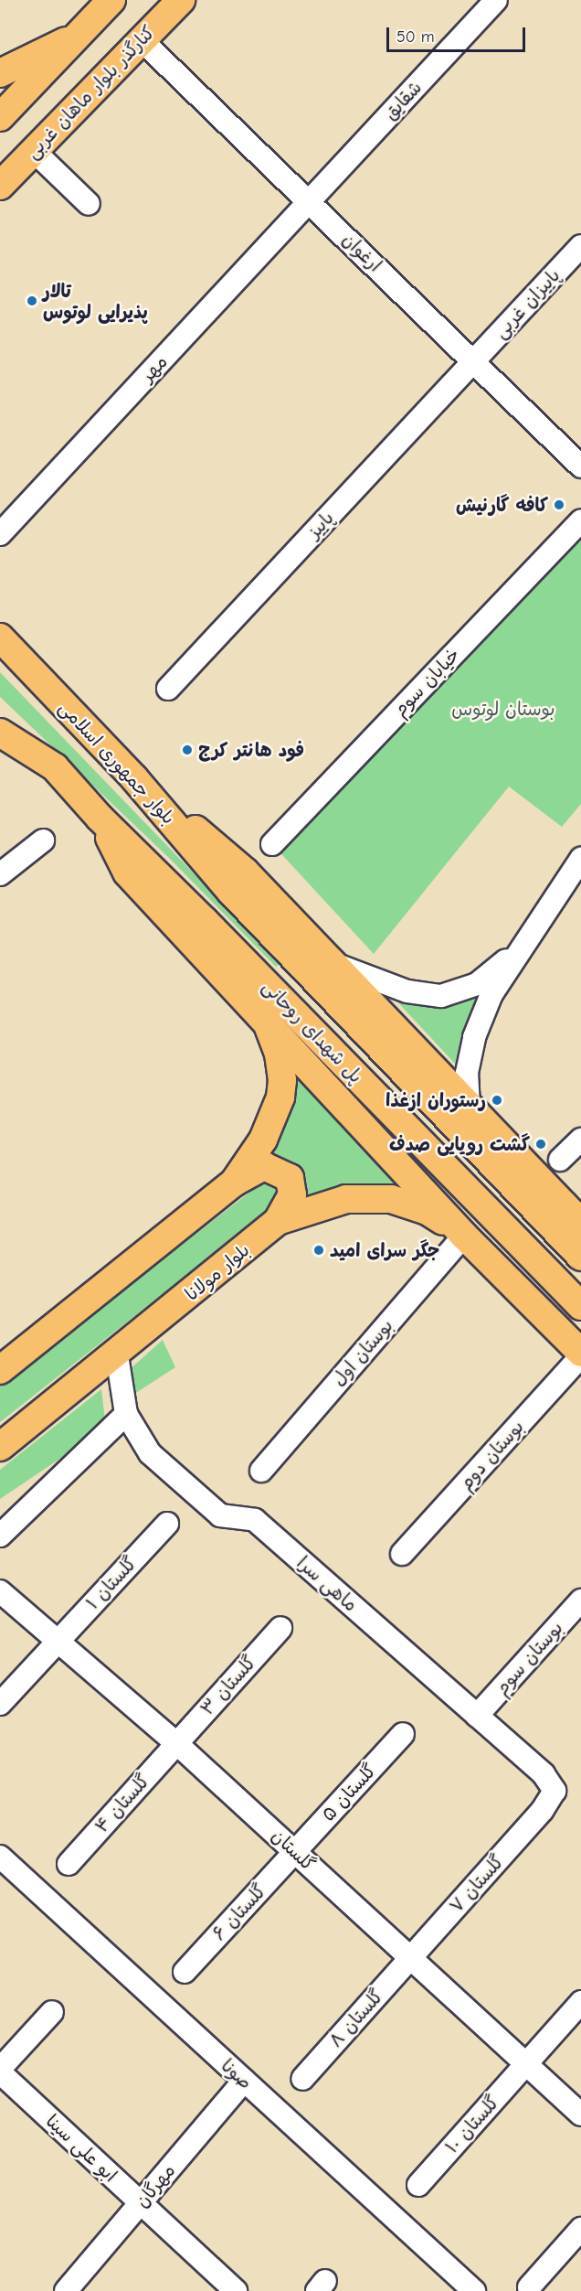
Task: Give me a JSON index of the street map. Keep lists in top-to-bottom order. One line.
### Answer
{"streets":{"main road":["کنارگذر بلوار ماهان غربی","بلوار جمهوری اسلامی","پل شهدای روحانی","بلوار مولانا"],"street":["شقایق","ارغوان","پاییزان غربی","مهر","پاییز","خیابان سوم","بوستان اول","بوستان دوم","گلستان ۱","ماهی سرا","بوستان سوم","گلستان ۳","گلستان ۵","گلستان ۴","گلستان","گلستان ۷","گلستان ۶","گلستان ۸","صونا","گلستان ۱۰","ابو علی سینا","مهرگان"]},"crossings":[["کنارگذر بلوار ماهان غربی","ارغوان"],["شقایق","ارغوان"],["شقایق","مهر"],["ارغوان","پاییزان غربی"],["ارغوان","مهر"],["ارغوان","پاییز"],["پاییزان غربی","پاییز"],["بلوار مولانا","بوستان اول"],["بلوار مولانا","ماهی سرا"],["گلستان ۱","گلستان"],["ماهی سرا","بوستان سوم"],["ماهی سرا","گلستان ۷"],["گلستان ۳","گلستان ۴"],["گلستان ۳","گلستان"],["گلستان ۵","گلستان"],["گلستان ۵","گلستان ۶"],["گلستان ۴","گلستان"],["گلستان","گلستان ۷"],["گلستان","گلستان ۶"],["گلستان","گلستان ۸"],["گلستان","گلستان ۱۰"],["گلستان ۷","گلستان ۸"],["صونا","مهرگان"],["ابو علی سینا","مهرگان"]],"parks":["بوستان لوتوس"],"places":["تالار پذیرایی لوتوس","کافه گارنیش","فود هانتر کرج","رستوران ازغذا","گشت رویایی صدف","جگر سرای امید"],"scale_bar":"50 m"}
